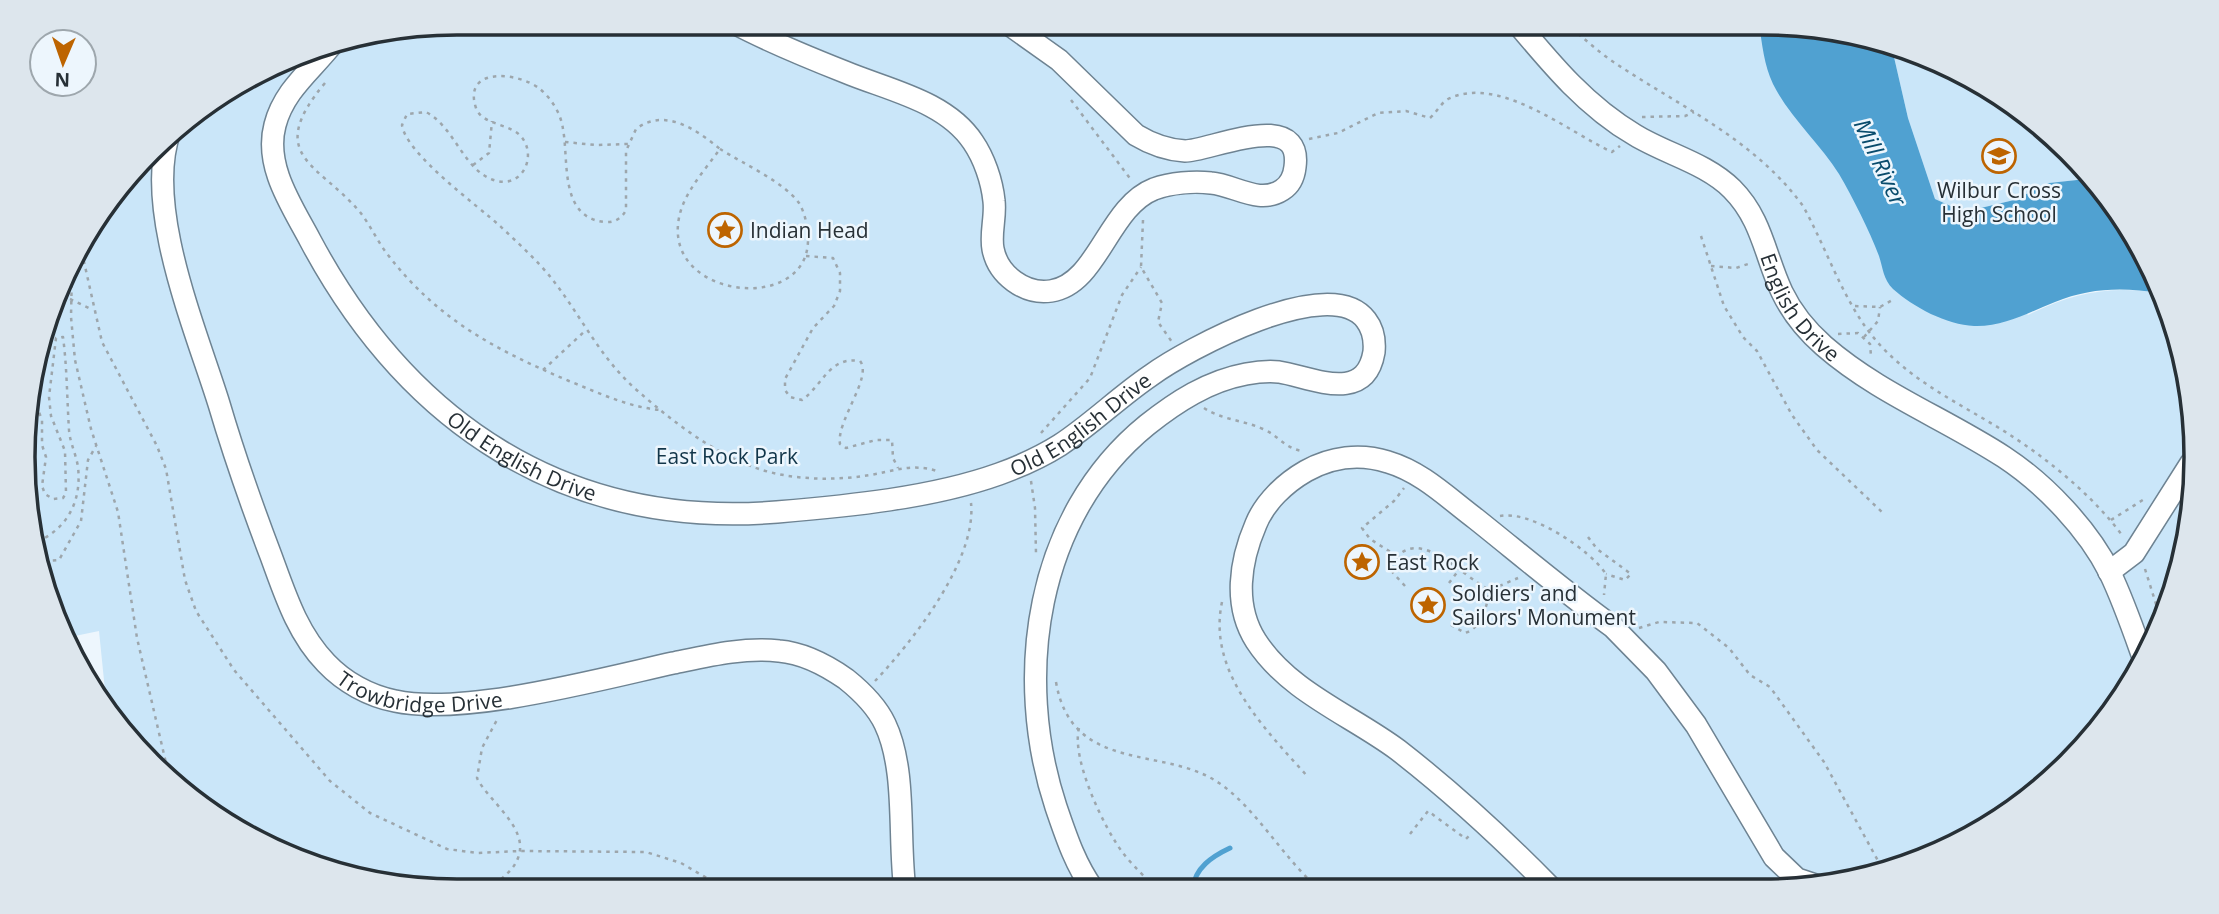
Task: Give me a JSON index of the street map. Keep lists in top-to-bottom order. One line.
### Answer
{"streets":{"street":["English Drive","Old English Drive","Trowbridge Drive"]},"water":["Mill River"],"parks":["East Rock Park"],"places":{"school or university":["Wilbur Cross High School"],"place":["Indian Head","East Rock","Soldiers' and Sailors' Monument"]},"north":"bottom"}
